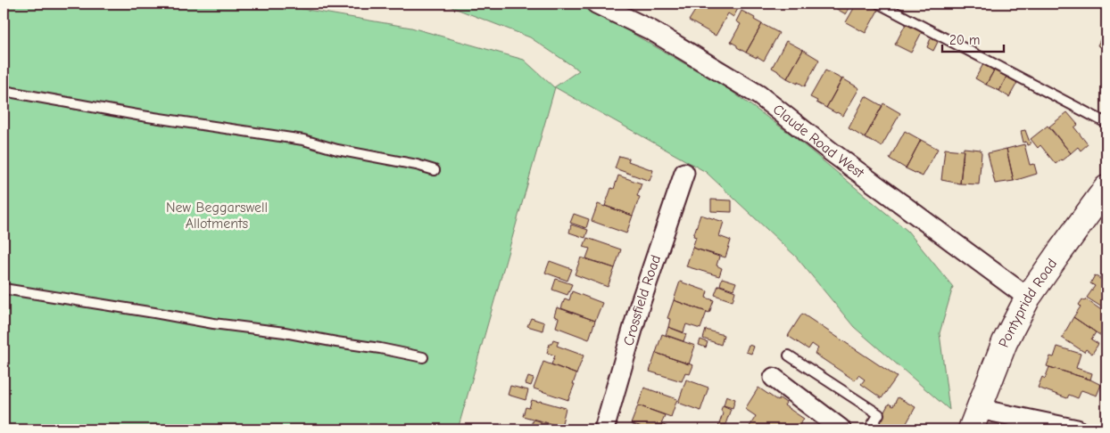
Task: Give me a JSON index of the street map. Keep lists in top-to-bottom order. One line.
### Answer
{"streets":{"main road":["Pontypridd Road"],"street":["Claude Road West","Crossfield Road"]},"crossings":[["Claude Road West","Pontypridd Road"]],"parks":["New Beggarswell Allotments"],"scale_bar":"20 m"}
